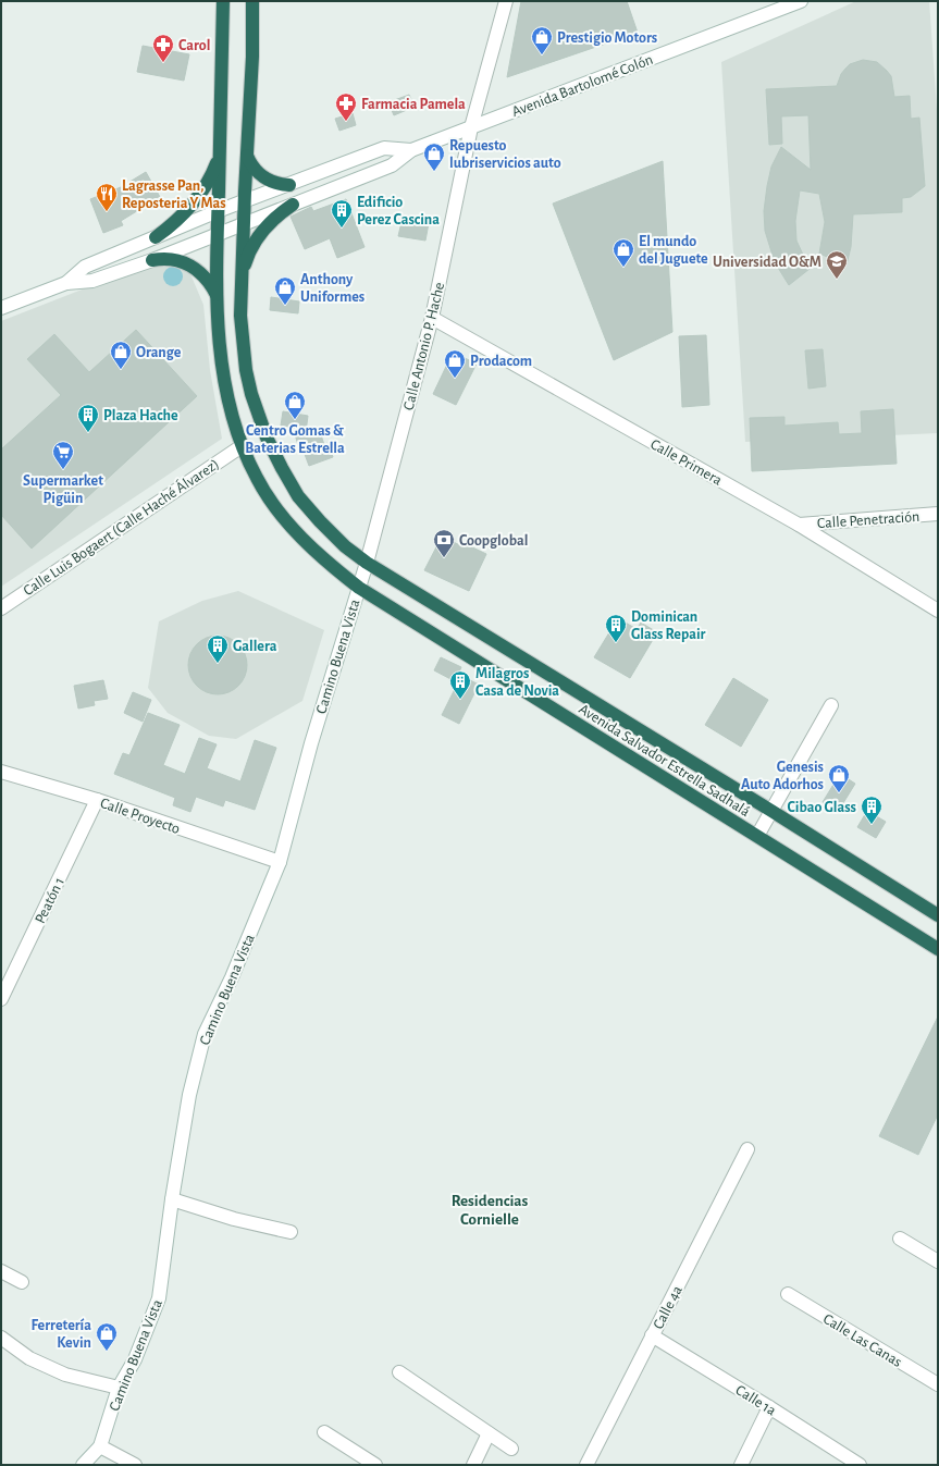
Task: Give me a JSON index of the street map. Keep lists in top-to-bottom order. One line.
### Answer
{"streets":{"highway":["Avenida Salvador Estrella Sadhalá"],"street":["Avenida Bartolomé Colón","Calle Antonio P. Hache","Calle Primera","Calle Penetración","Calle Luis Bogaert (Calle Haché Álvarez)","Camino Buena Vista","Calle Proyecto","Peatón 1","Calle 4a","Calle Las Canas","Calle 1a"]},"crossings":[["Avenida Bartolomé Colón","Calle Antonio P. Hache"],["Avenida Bartolomé Colón","Avenida Salvador Estrella Sadhalá"],["Calle Antonio P. Hache","Calle Primera"],["Calle Antonio P. Hache","Camino Buena Vista"],["Calle Antonio P. Hache","Avenida Salvador Estrella Sadhalá"],["Calle Primera","Calle Penetración"],["Calle Luis Bogaert (Calle Haché Álvarez)","Avenida Salvador Estrella Sadhalá"],["Camino Buena Vista","Avenida Salvador Estrella Sadhalá"],["Camino Buena Vista","Calle Proyecto"],["Calle Proyecto","Peatón 1"],["Calle 4a","Calle 1a"]],"districts":["Residencias Cornielle"],"places":{"shop":["Prestigio Motors","Repuesto lubriservicios auto","El mundo del Juguete","Anthony Uniformes","Orange","Prodacom","Centro Gomas & Baterias Estrella","Genesis Auto Adorhos","Ferretería Kevin"],"pharmacy":["Carol","Farmacia Pamela"],"restaurant":["Lagrasse Pan, Reposteria Y Mas"],"building":["Edificio Perez Cascina","Plaza Hache","Dominican Glass Repair","Gallera","Milagros Casa de Novia","Cibao Glass"],"school or university":["Universidad O&M"],"supermarket":["Supermarket Pigüin"],"bank":["Coopglobal"]}}
